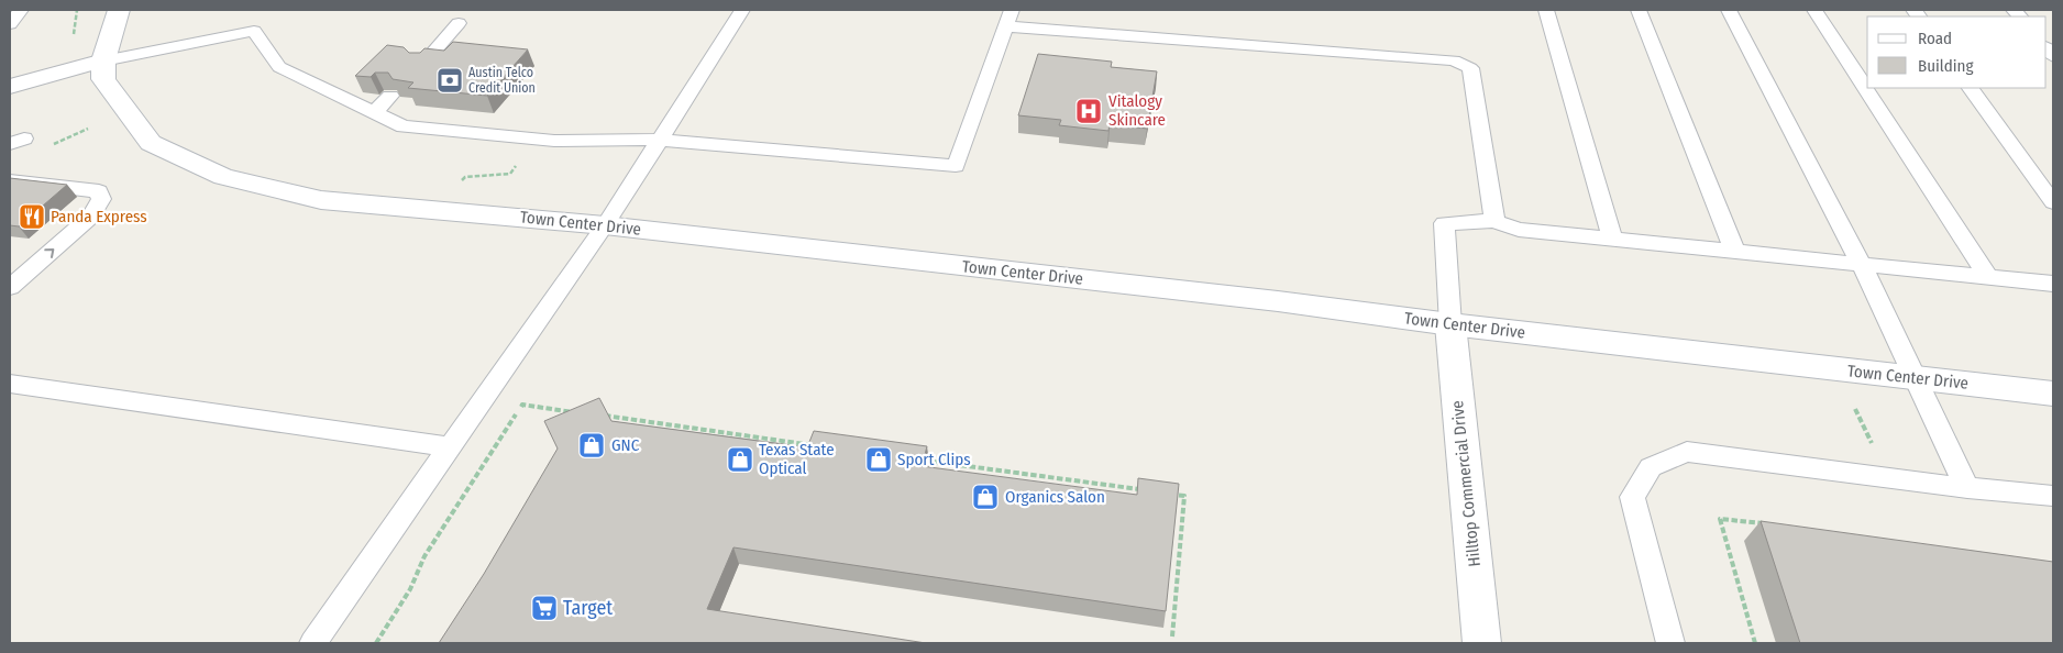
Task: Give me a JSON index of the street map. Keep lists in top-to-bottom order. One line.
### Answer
{"streets":{"street":["Town Center Drive","Hilltop Commercial Drive"]},"crossings":[["Town Center Drive","Hilltop Commercial Drive"]],"places":{"bank":["Austin Telco Credit Union"],"hospital":["Vitalogy Skincare"],"restaurant":["Panda Express"],"shop":["GNC","Texas State Optical","Sport Clips","Organics Salon"],"supermarket":["Target"]},"legend":["Road","Building"]}
